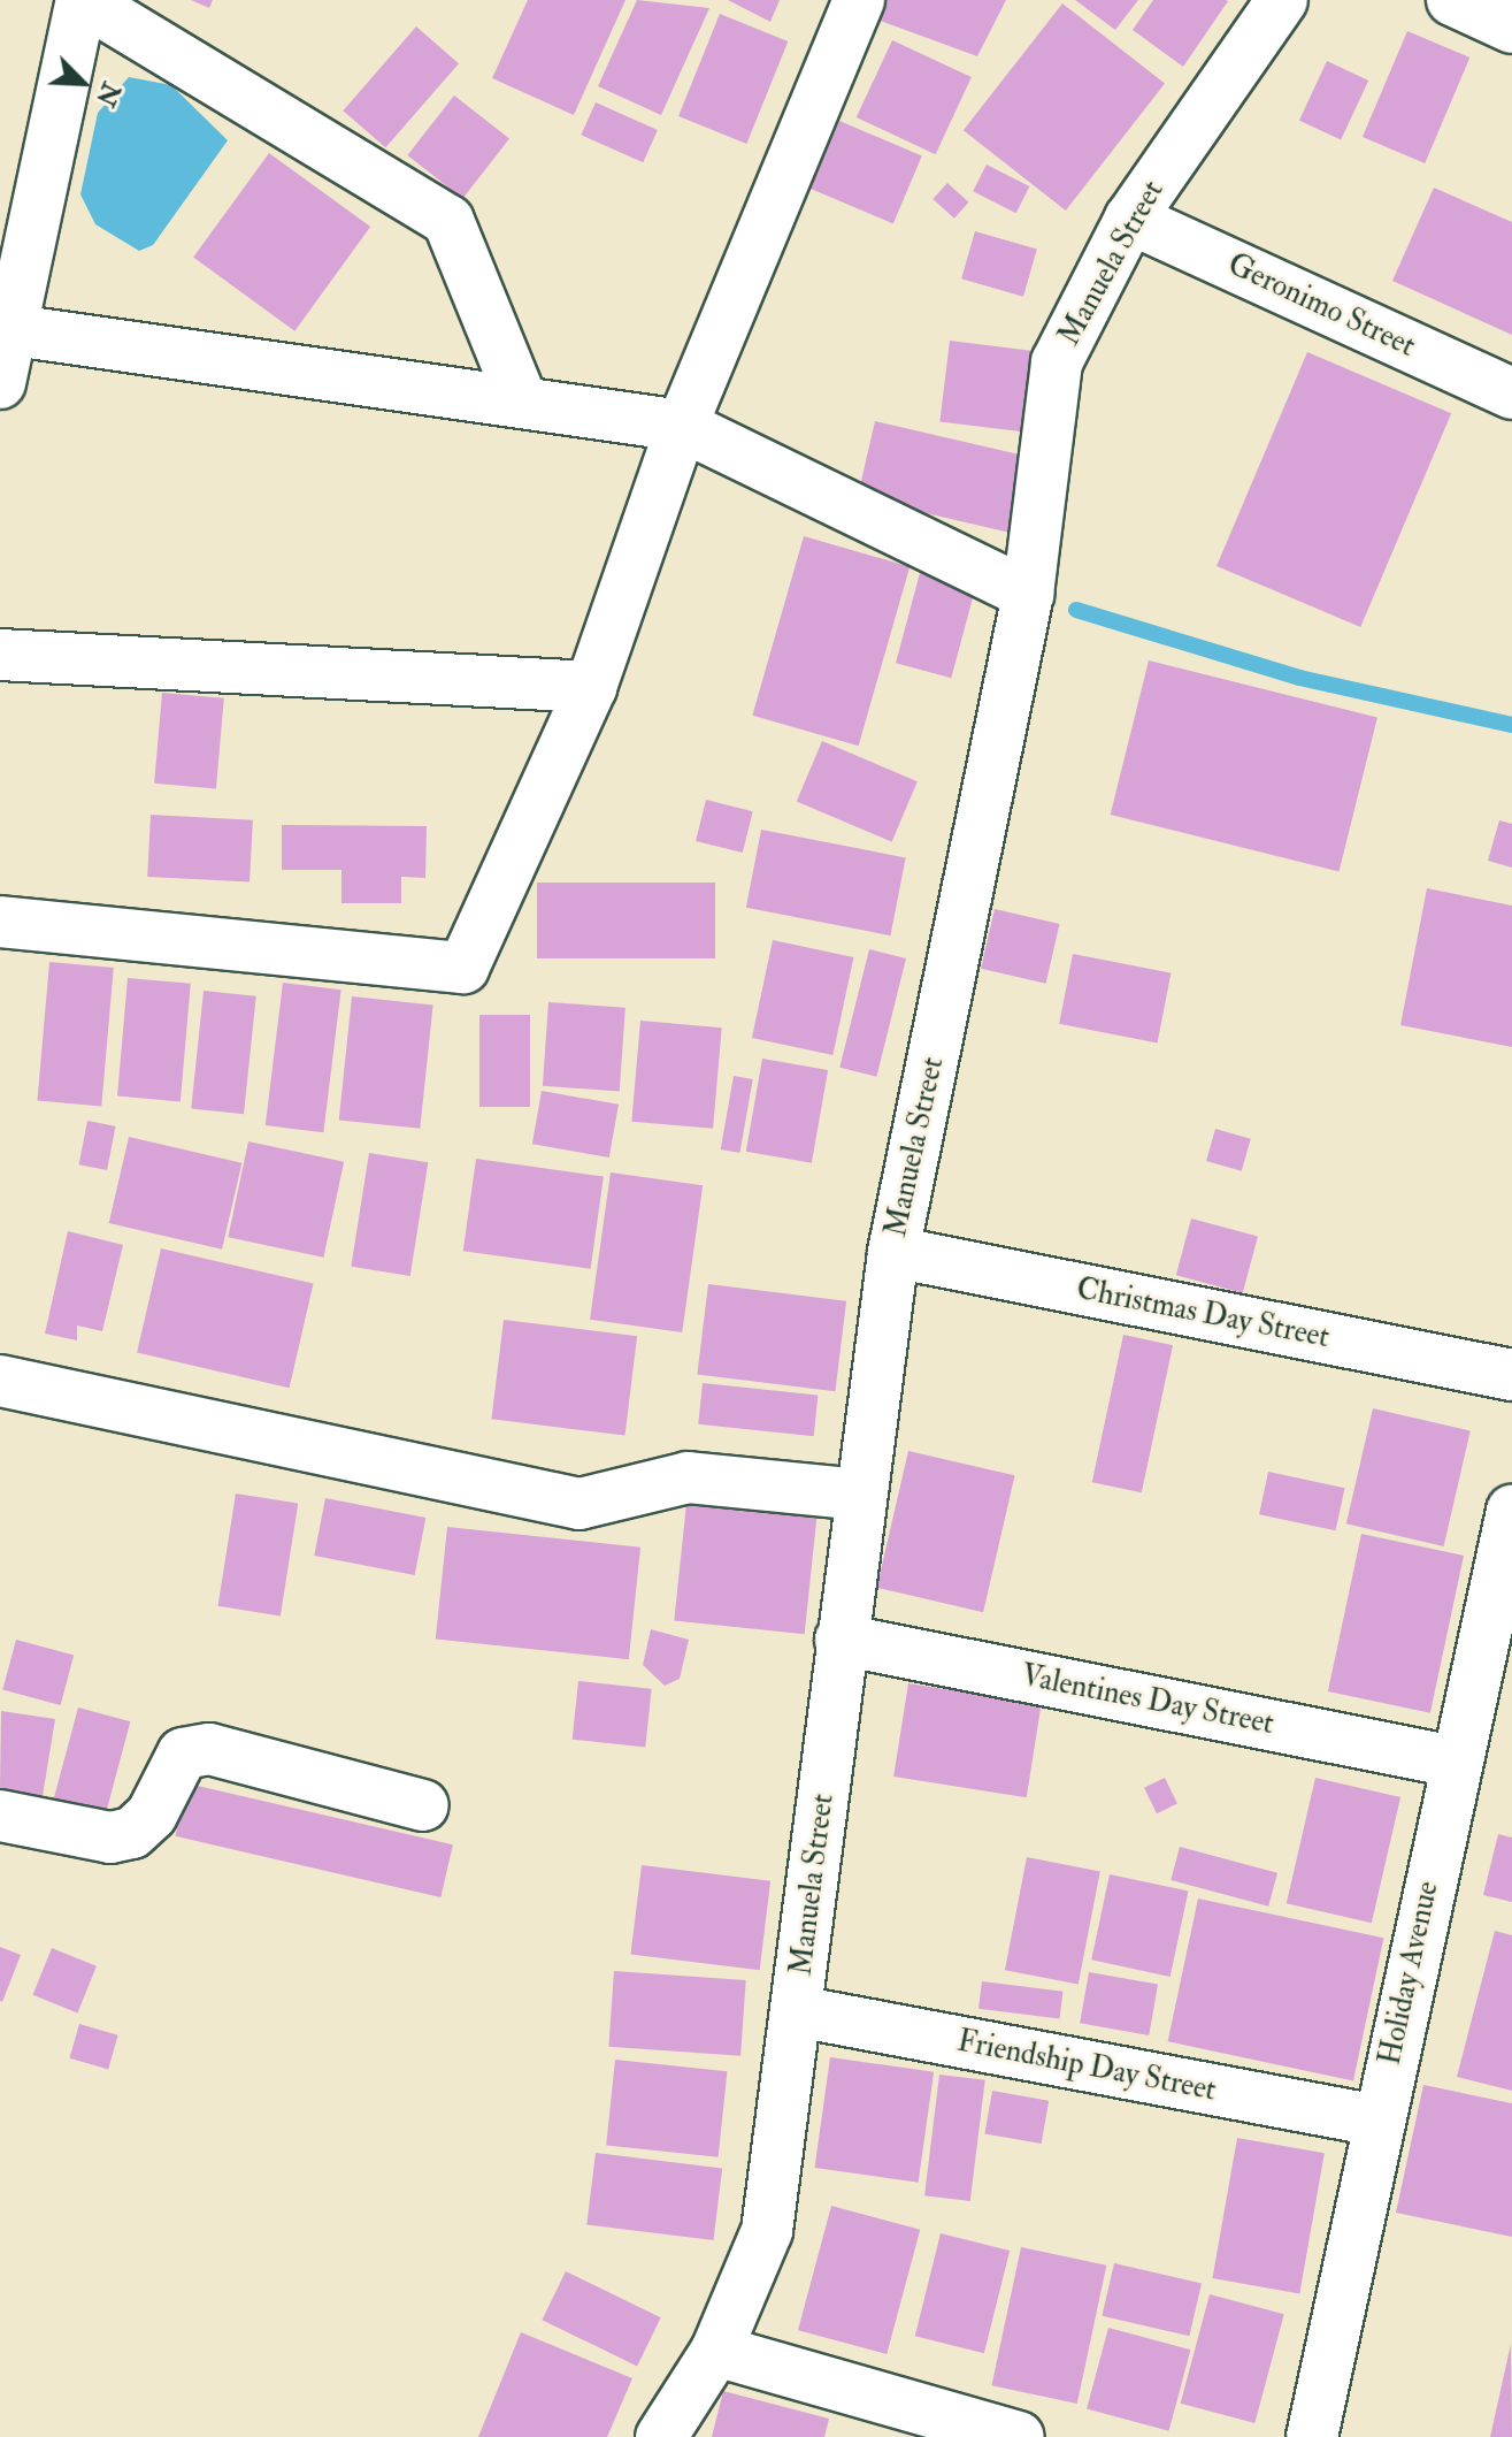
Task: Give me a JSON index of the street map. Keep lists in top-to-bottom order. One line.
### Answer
{"streets":{"street":["Manuela Street","Geronimo Street","Christmas Day Street","Valentines Day Street","Holiday Avenue","Friendship Day Street"]},"crossings":[["Manuela Street","Geronimo Street"],["Manuela Street","Christmas Day Street"],["Manuela Street","Valentines Day Street"],["Manuela Street","Friendship Day Street"],["Valentines Day Street","Holiday Avenue"],["Holiday Avenue","Friendship Day Street"]],"north":"bottom right"}
